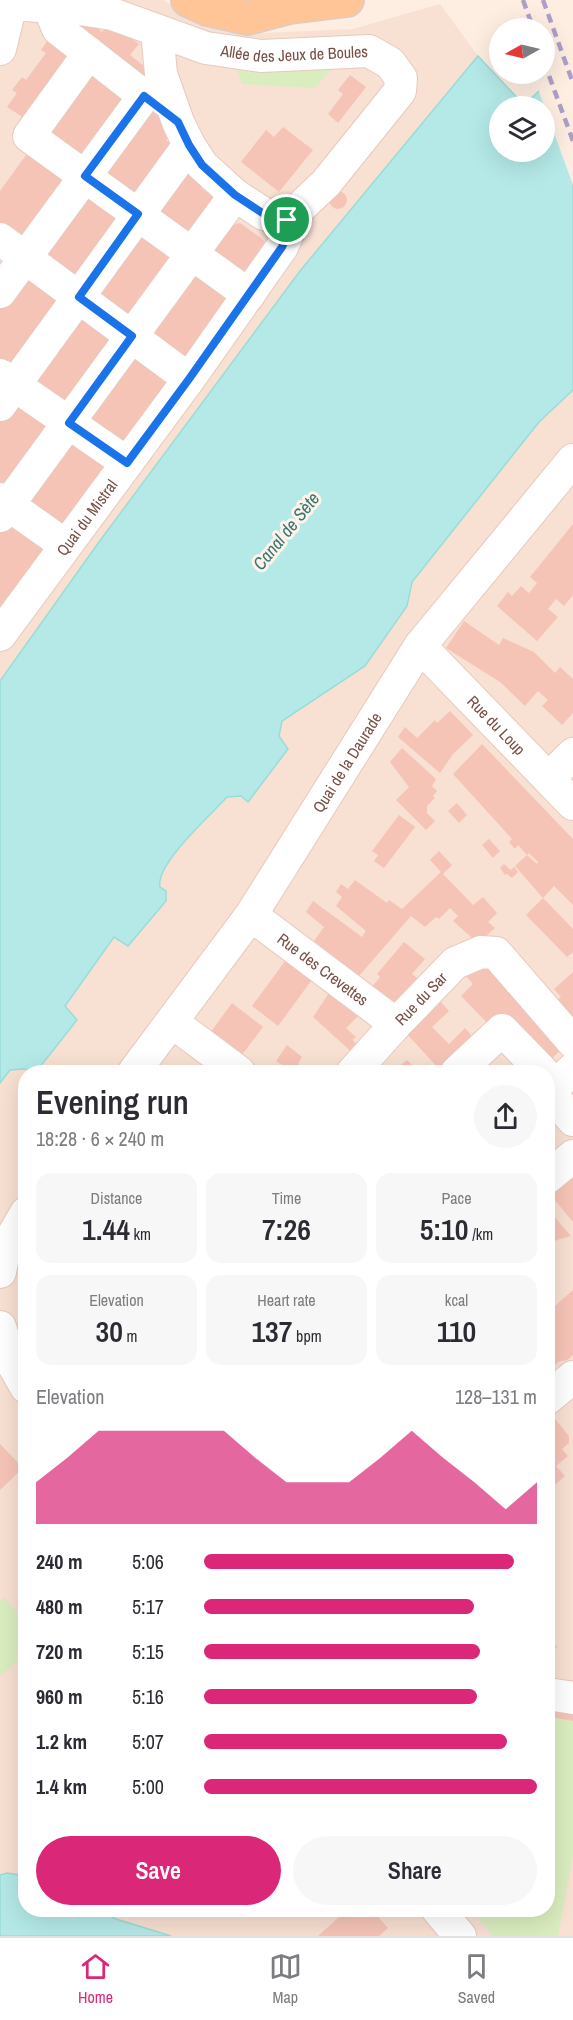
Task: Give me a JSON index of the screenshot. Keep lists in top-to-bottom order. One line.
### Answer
{"streets":{"street":["Allée des Jeux de Boules","Quai du Mistral","Rue du Loup","Quai de la Daurade","Rue des Crevettes","Rue du Sar"]},"crossings":[["Allée des Jeux de Boules","Quai du Mistral"],["Rue du Loup","Quai de la Daurade"],["Quai de la Daurade","Rue des Crevettes"],["Rue des Crevettes","Rue du Sar"]],"water":["Canal de Sète"],"north":"left","page":{"heading":["Evening run","18:28 · 6 × 240 m"],"stats":[["Distance","1.44 km"],["Time","7:26"],["Pace","5:10 /km"],["Elevation","30 m"],["Heart rate","137 bpm"],["kcal","110"]],"chart":["Elevation","128–131 m"],"list":[{"name":"240 m","note":"5:06"},{"name":"480 m","note":"5:17"},{"name":"720 m","note":"5:15"},{"name":"960 m","note":"5:16"},{"name":"1.2 km","note":"5:07"},{"name":"1.4 km","note":"5:00"}],"buttons":["Save","Share"],"tabs":["Home","Map","Saved"]}}
